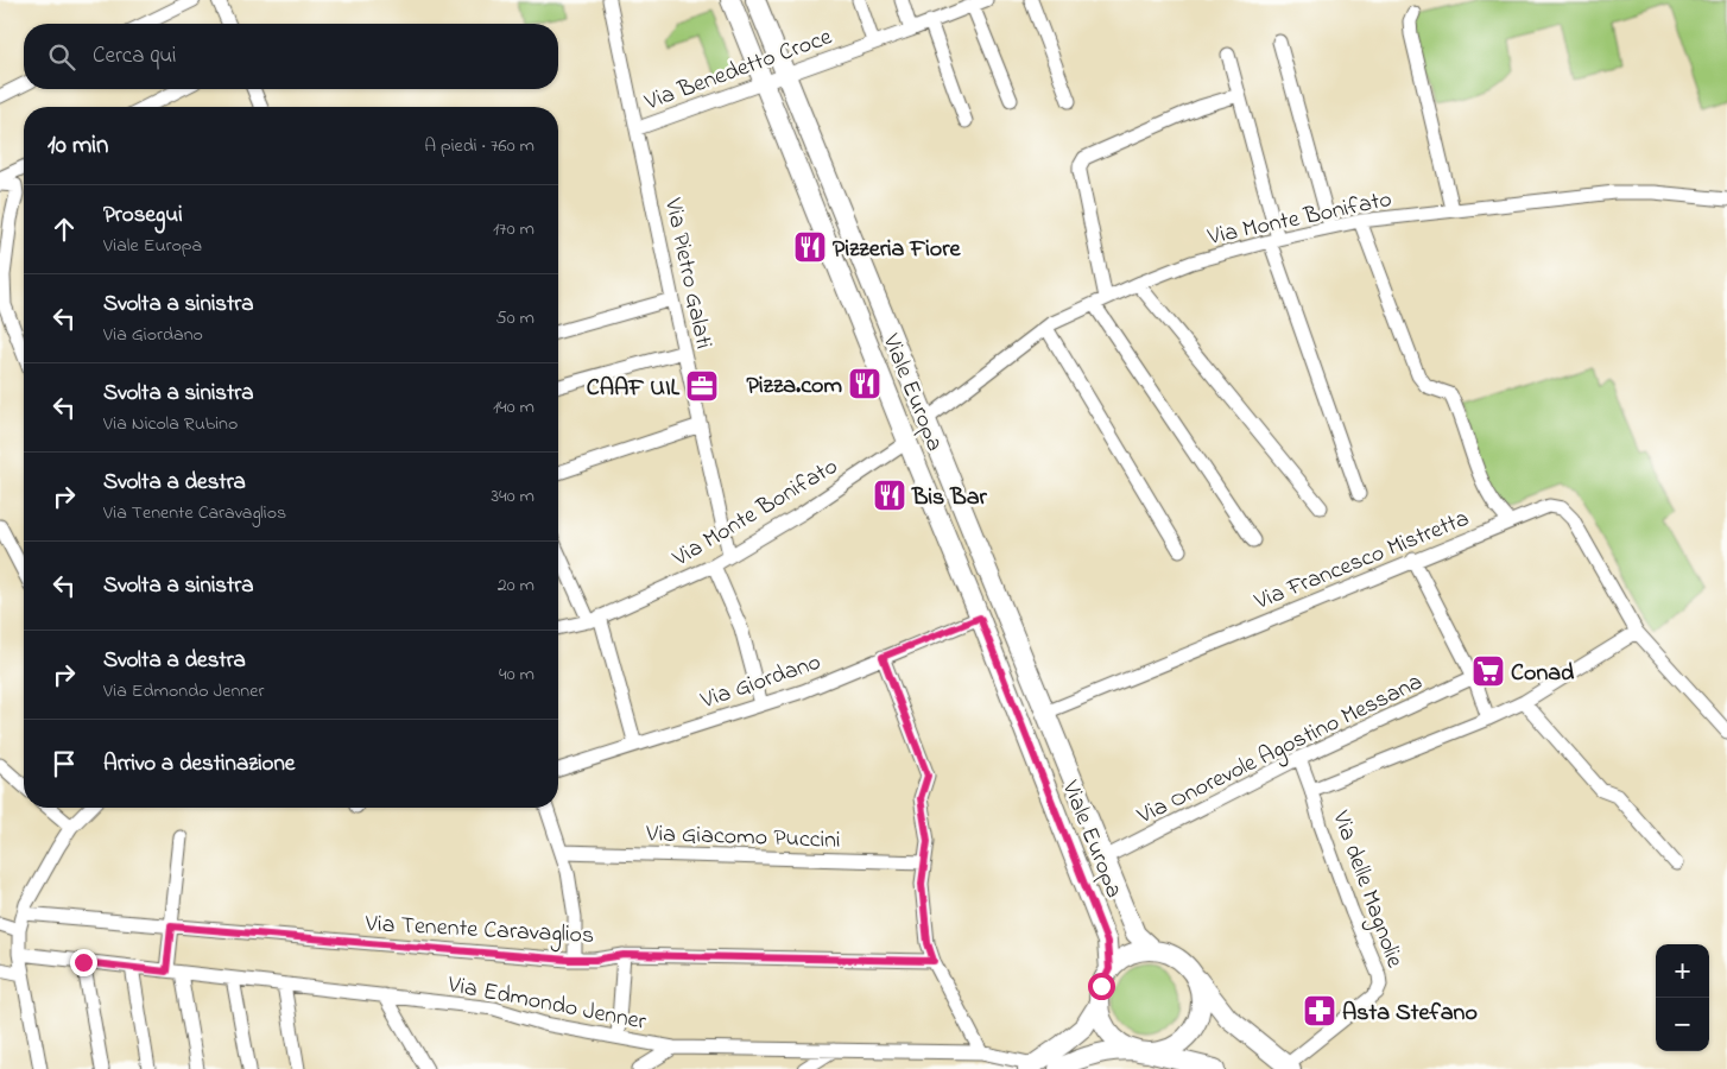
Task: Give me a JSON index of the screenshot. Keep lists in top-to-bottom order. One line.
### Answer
{"streets":{"street":["Via Benedetto Croce","Via Monte Bonifato","Via Pietro Galati","Viale Europa","Via Francesco Mistretta","Via Giordano","Via Onorevole Agostino Messana","Via Giacomo Puccini","Via delle Magnolie","Via Tenente Caravaglios","Via Edmondo Jenner"]},"crossings":[["Via Benedetto Croce","Via Pietro Galati"],["Via Benedetto Croce","Viale Europa"],["Via Monte Bonifato","Via Pietro Galati"],["Via Monte Bonifato","Viale Europa"],["Viale Europa","Via Francesco Mistretta"],["Viale Europa","Via Giordano"],["Viale Europa","Via Onorevole Agostino Messana"],["Via Onorevole Agostino Messana","Via delle Magnolie"]],"places":{"restaurant":["Pizzeria Fiore","Pizza.com","Bis Bar"],"office":["CAAF UIL"],"supermarket":["Conad"],"pharmacy":["Asta Stefano"]},"page":{"search":"Cerca qui","heading":["10 min","A piedi · 760 m"],"list":[["Prosegui","Viale Europa","170 m"],["Svolta a sinistra","Via Giordano","50 m"],["Svolta a sinistra","Via Nicola Rubino","140 m"],["Svolta a destra","Via Tenente Caravaglios","340 m"],["Svolta a sinistra","20 m"],["Svolta a destra","Via Edmondo Jenner","40 m"],"Arrivo a destinazione"],"map_buttons":["+","−"]}}
